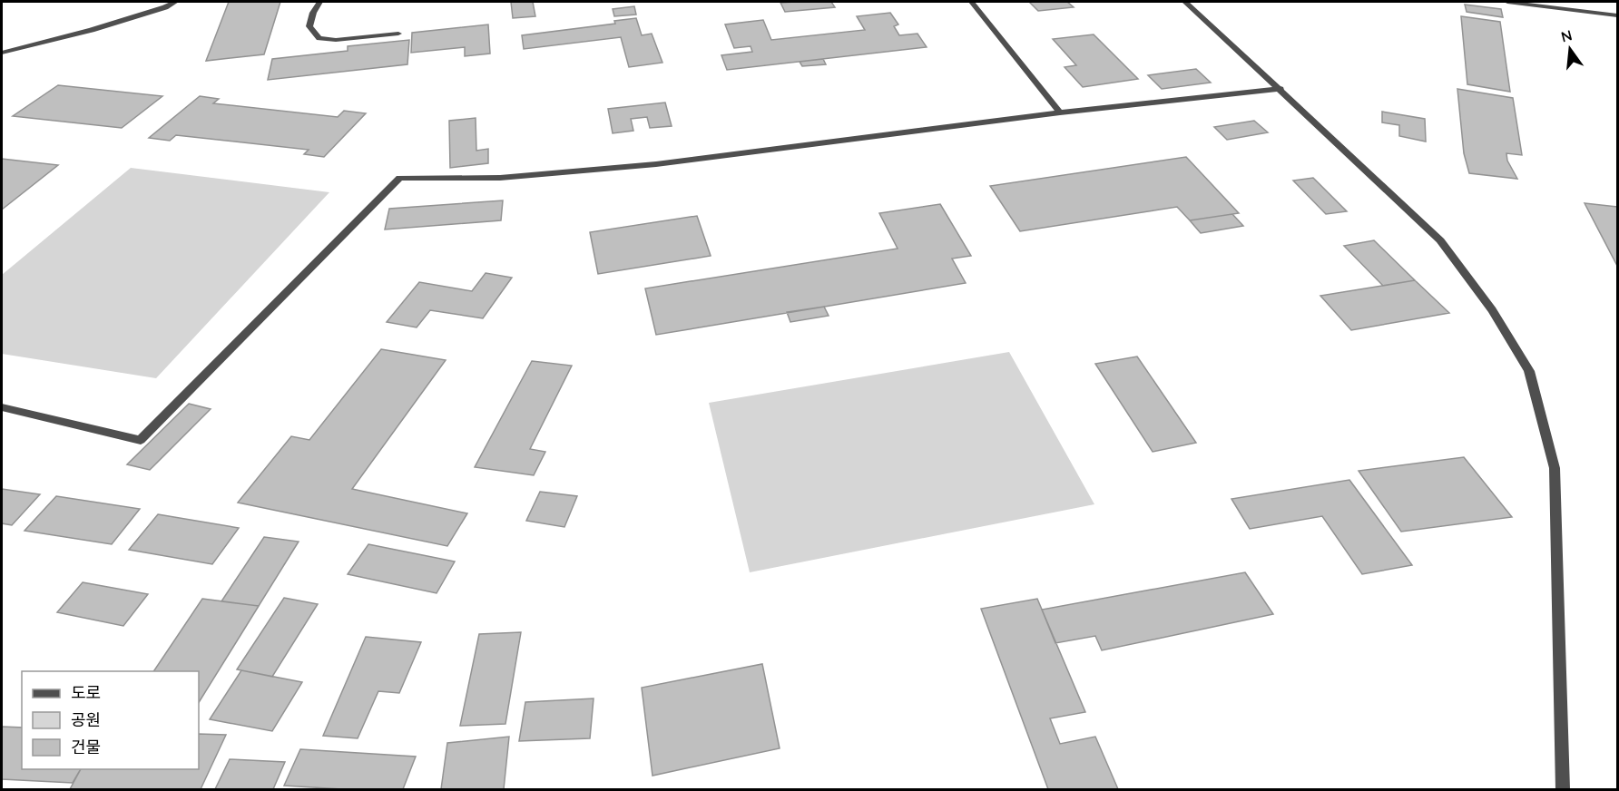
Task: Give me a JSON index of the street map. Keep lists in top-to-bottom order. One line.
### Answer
{"legend":["도로","공원","건물"],"north":"top"}
